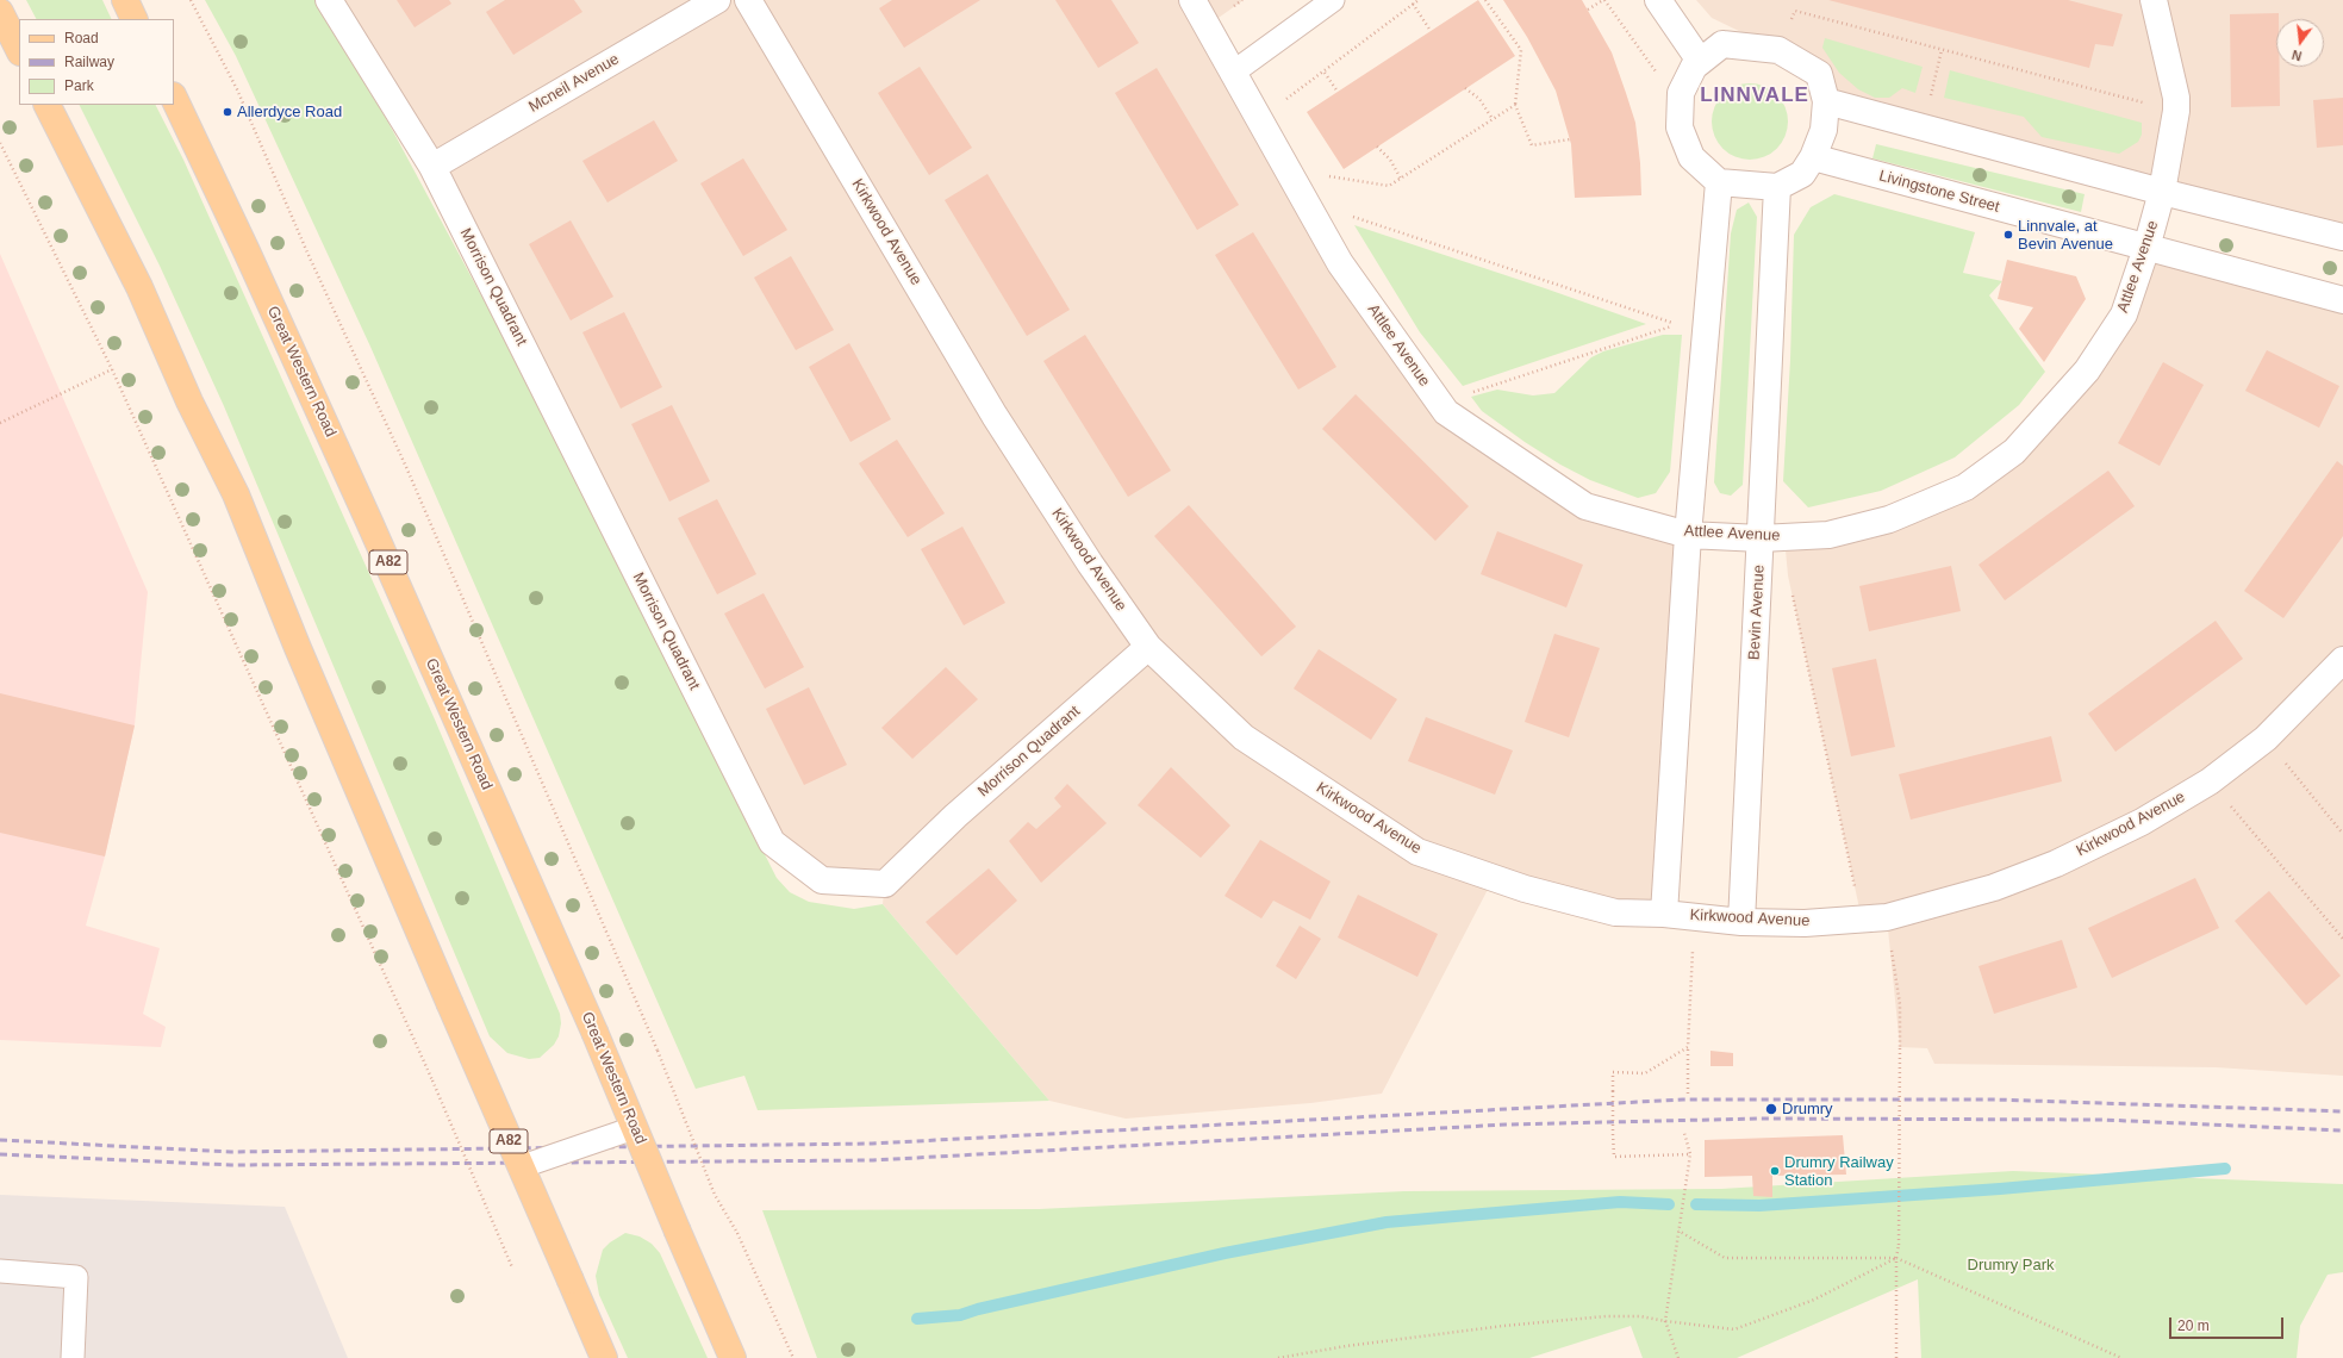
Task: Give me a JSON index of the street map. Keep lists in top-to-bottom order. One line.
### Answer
{"streets":{"main road":["Great Western Road","A82"],"street":["Mcneil Avenue","Livingstone Street","Kirkwood Avenue","Attlee Avenue","Morrison Quadrant","Bevin Avenue"]},"crossings":[["Mcneil Avenue","Morrison Quadrant"],["Livingstone Street","Attlee Avenue"],["Livingstone Street","Bevin Avenue"],["Kirkwood Avenue","Morrison Quadrant"],["Kirkwood Avenue","Bevin Avenue"],["Attlee Avenue","Bevin Avenue"]],"districts":["LINNVALE"],"parks":["Drumry Park"],"places":["Allerdyce Road","Linnvale, at Bevin Avenue","Drumry","Drumry Railway Station"],"legend":["Road","Railway","Park"],"scale_bar":"20 m","north":"bottom"}
